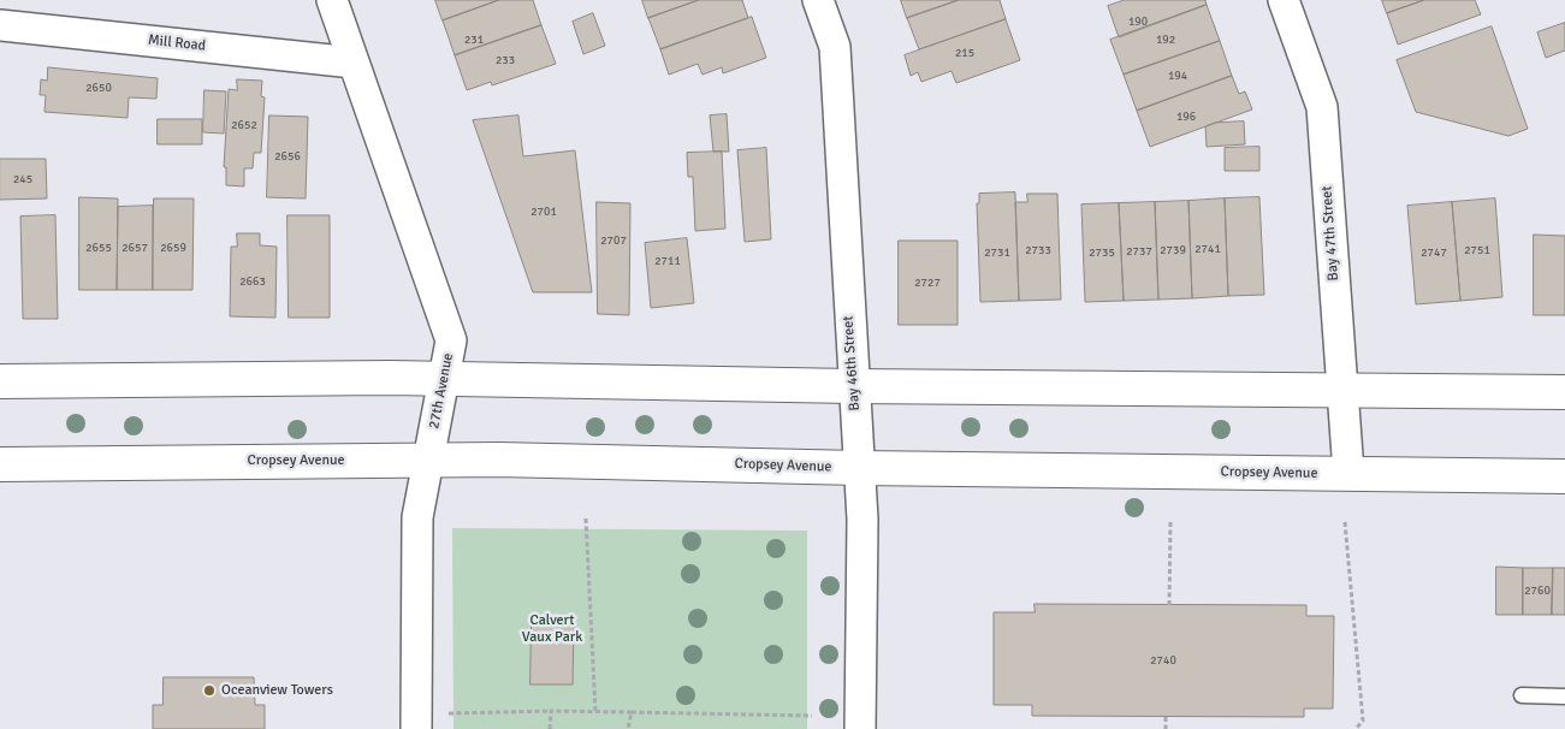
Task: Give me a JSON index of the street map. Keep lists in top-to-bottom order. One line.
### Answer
{"streets":{"main road":["Cropsey Avenue"],"street":["Mill Road","Bay 47th Street","Bay 46th Street","27th Avenue"]},"crossings":[["Mill Road","27th Avenue"],["Bay 47th Street","Cropsey Avenue"],["Bay 46th Street","Cropsey Avenue"],["27th Avenue","Cropsey Avenue"]],"parks":["Calvert Vaux Park"],"places":["Oceanview Towers"],"house_numbers":["190","231","192","215","233","194","2650","196","2652","2656","245","2701","2707","2655","2657","2659","2741","2733","2739","2751","2737","2731","2735","2747","2711","2663","2727","2760","2740"]}
